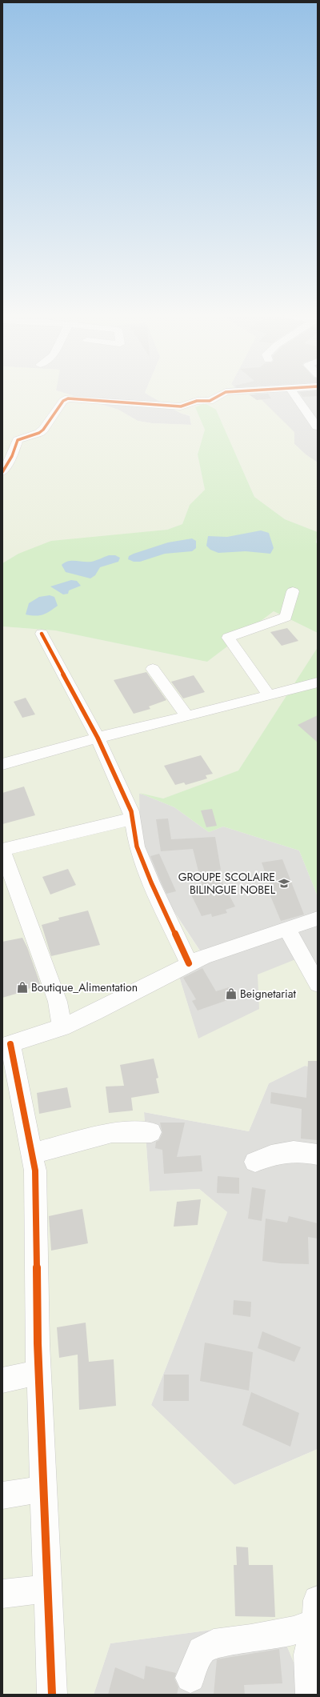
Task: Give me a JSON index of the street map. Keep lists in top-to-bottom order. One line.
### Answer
{"places":{"school or university":["GROUPE SCOLAIRE BILINGUE NOBEL"],"shop":["Boutique_Alimentation","Beignetariat"]}}
